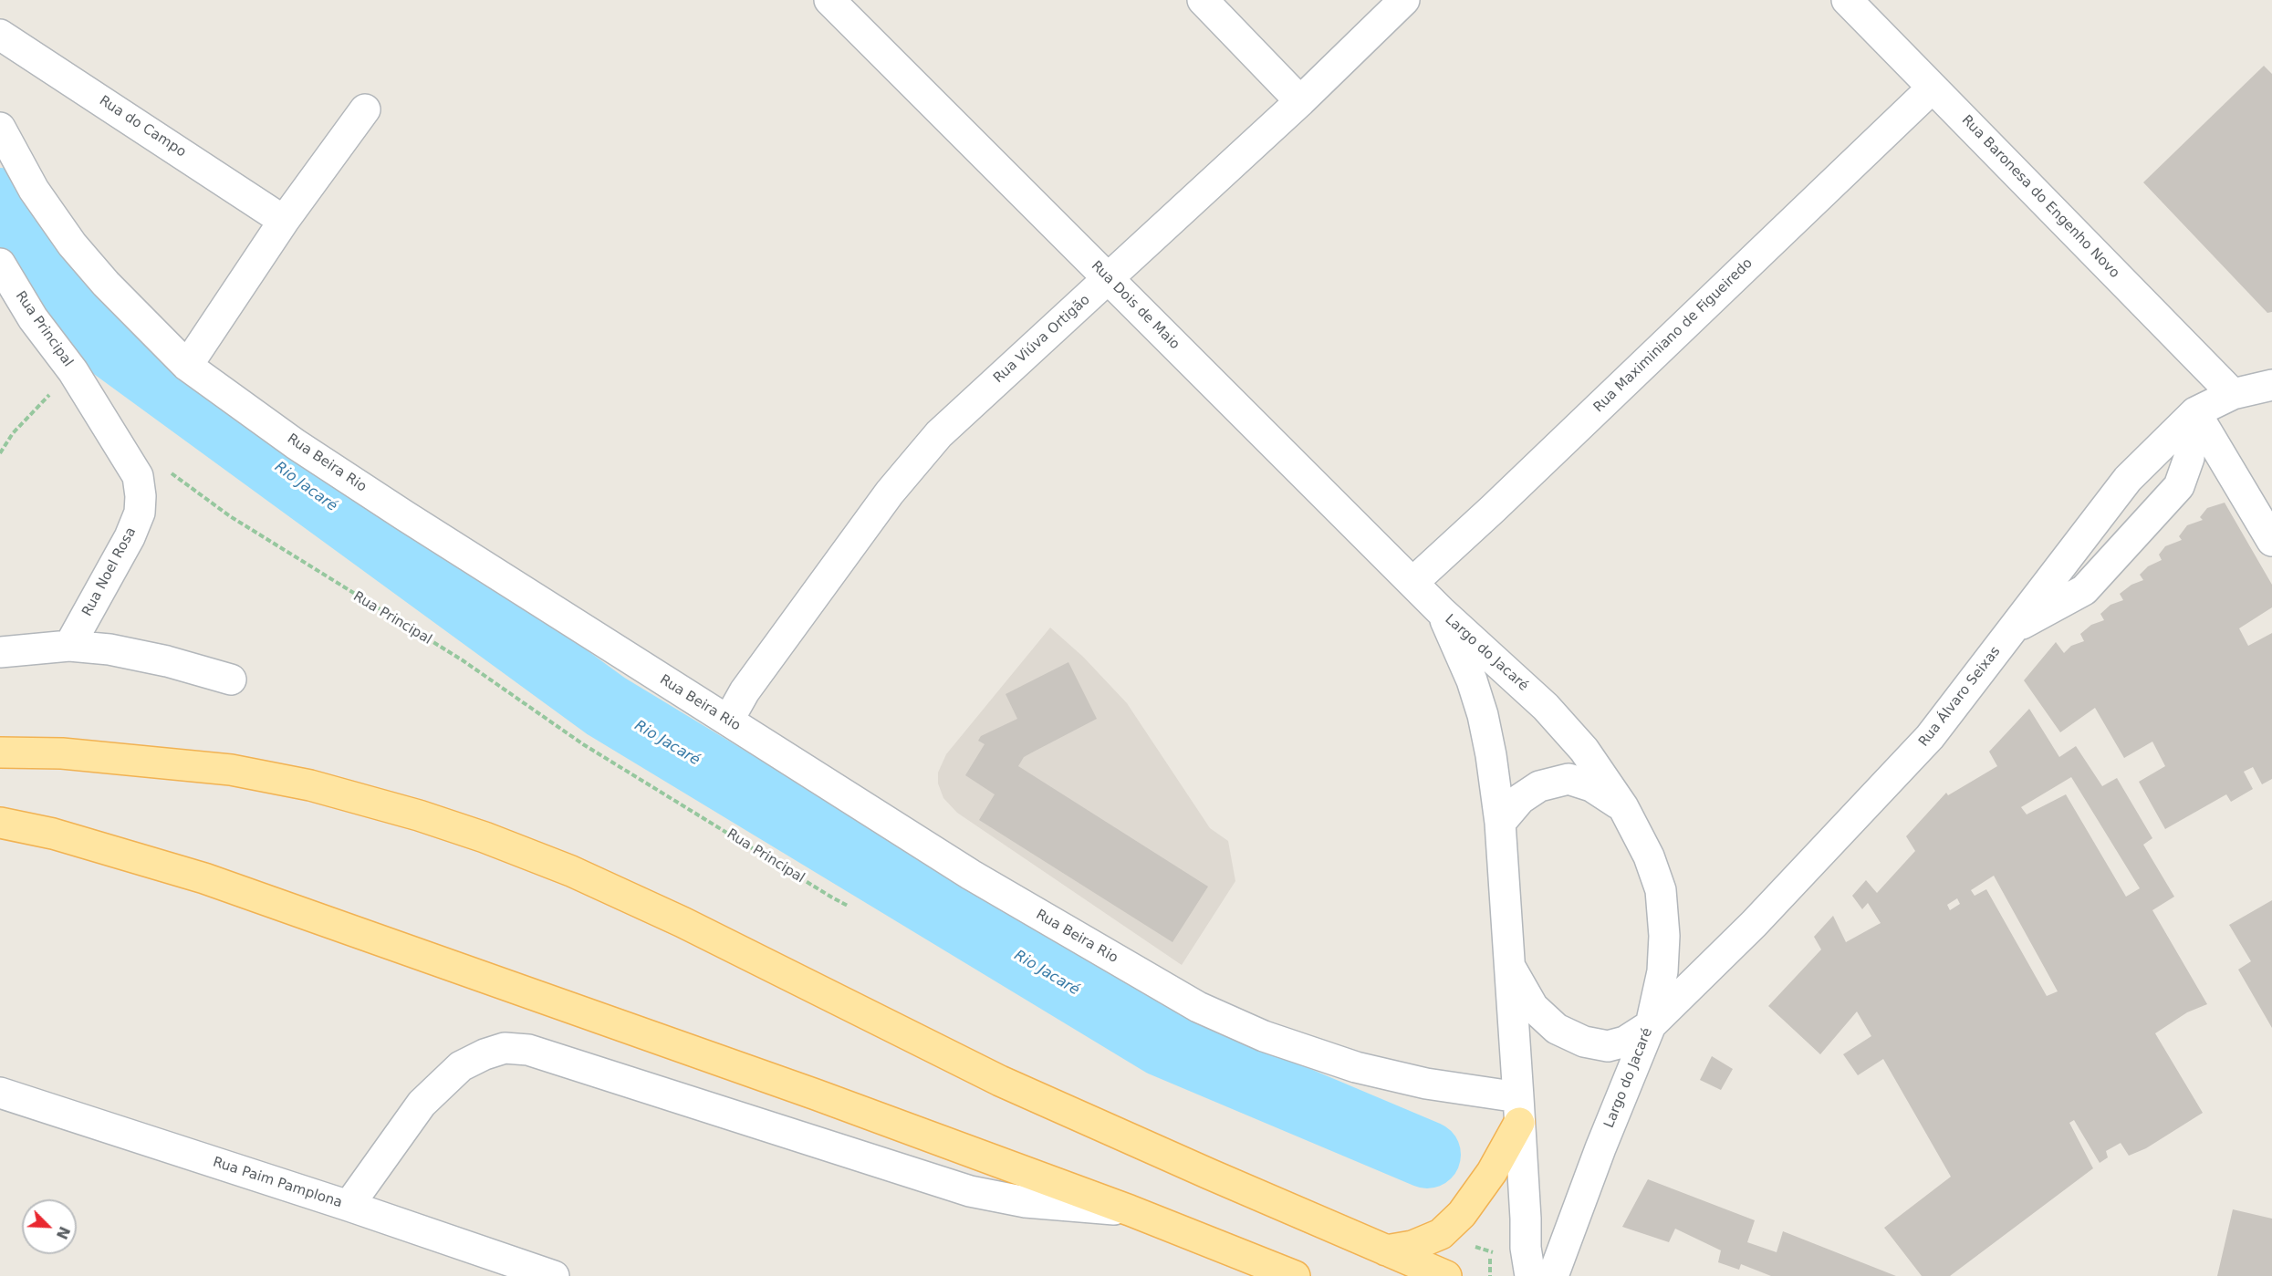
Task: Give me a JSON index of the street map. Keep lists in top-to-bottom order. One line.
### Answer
{"streets":{"street":["Rua do Campo","Rua Baronesa do Engenho Novo","Rua Dois de Maio","Rua Principal","Rua Maximiniano de Figueiredo","Rua Viúva Ortigão","Rua Beira Rio","Rua Noel Rosa","Largo do Jacaré","Rua Álvaro Seixas","Rua Paim Pamplona"]},"crossings":[["Rua Baronesa do Engenho Novo","Rua Maximiniano de Figueiredo"],["Rua Baronesa do Engenho Novo","Rua Álvaro Seixas"],["Rua Dois de Maio","Rua Maximiniano de Figueiredo"],["Rua Dois de Maio","Rua Viúva Ortigão"],["Rua Dois de Maio","Largo do Jacaré"],["Rua Principal","Rua Noel Rosa"],["Rua Viúva Ortigão","Rua Beira Rio"],["Rua Beira Rio","Largo do Jacaré"],["Largo do Jacaré","Rua Álvaro Seixas"]],"water":["Rio Jacaré"],"north":"bottom right"}
